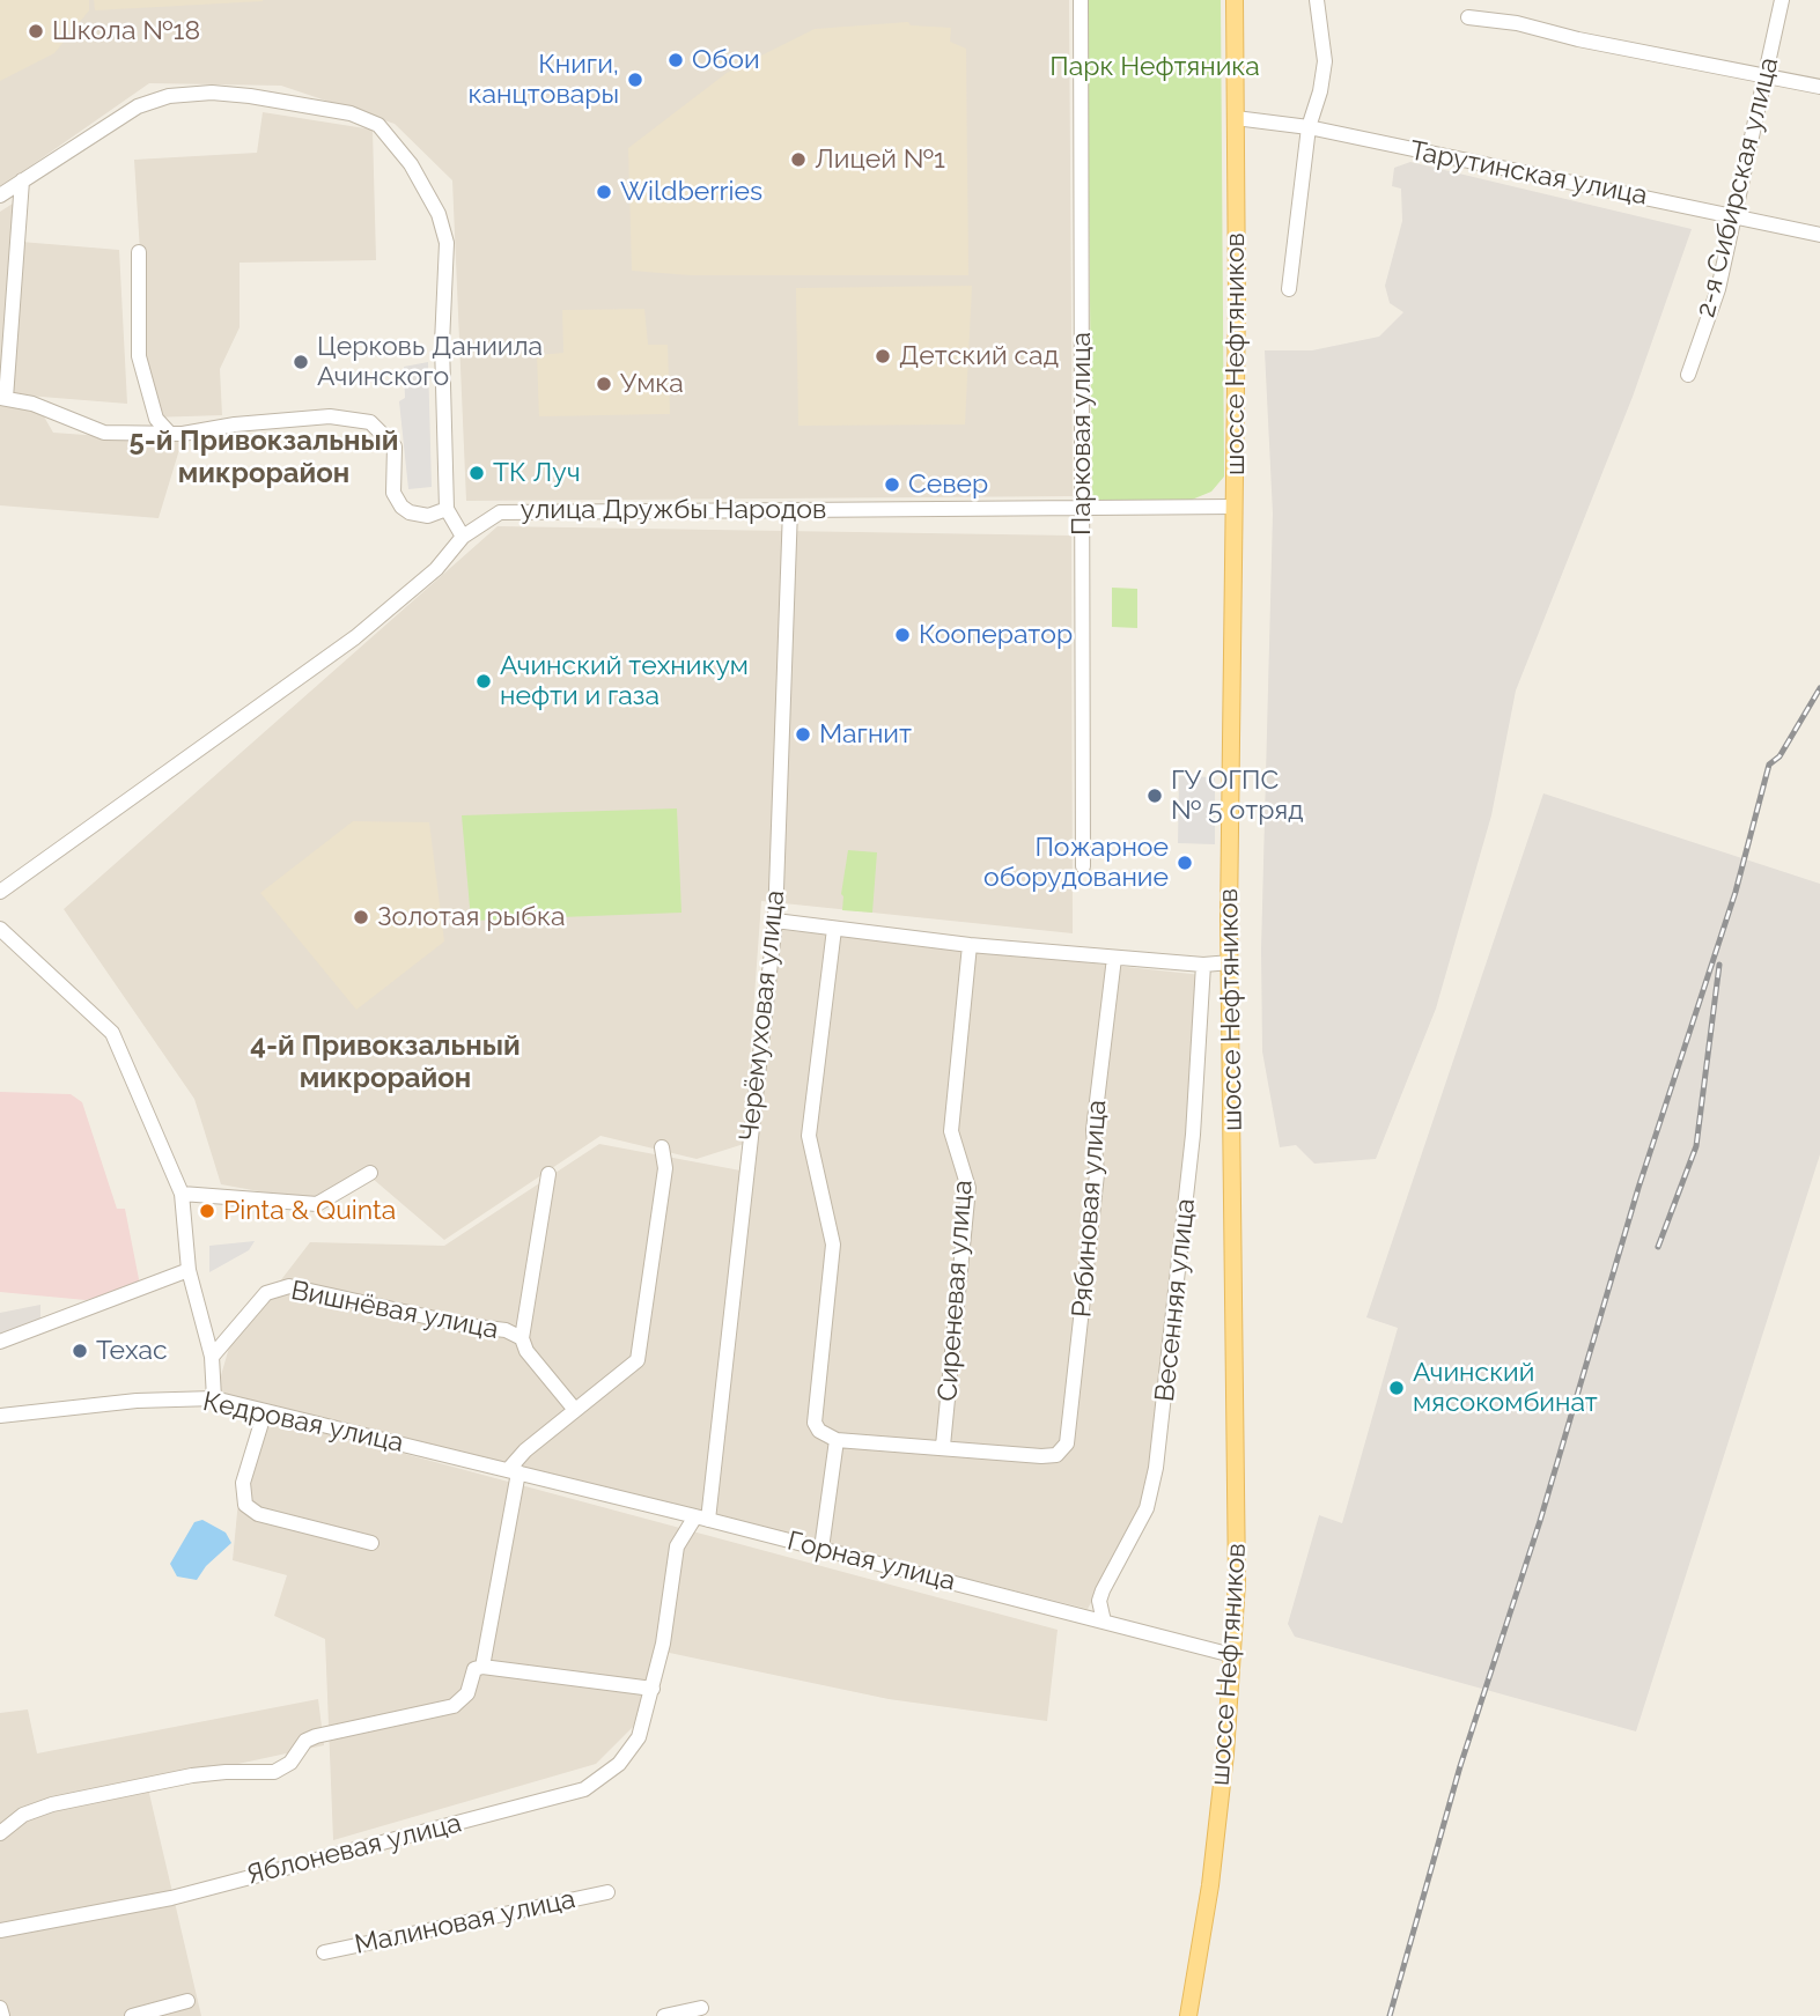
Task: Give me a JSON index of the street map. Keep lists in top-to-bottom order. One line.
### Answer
{"streets":{"main road":["шоссе Нефтяников"],"street":["Тарутинская улица","2-я Сибирская улица","Парковая улица","улица Дружбы Народов","Черёмуховая улица","Рябиновая улица","Сиреневая улица","Весенняя улица","Вишнёвая улица","Кедровая улица","Горная улица","Яблоневая улица","Малиновая улица"]},"crossings":[["Тарутинская улица","2-я Сибирская улица"],["Тарутинская улица","шоссе Нефтяников"],["шоссе Нефтяников","улица Дружбы Народов"],["шоссе Нефтяников","Горная улица"],["Парковая улица","улица Дружбы Народов"],["улица Дружбы Народов","Черёмуховая улица"],["Черёмуховая улица","Горная улица"],["Черёмуховая улица","Яблоневая улица"],["Рябиновая улица","Сиреневая улица"],["Весенняя улица","Горная улица"],["Кедровая улица","Горная улица"]],"districts":["5-й Привокзальный микрорайон","4-й Привокзальный микрорайон"],"parks":["Парк Нефтяника"],"places":["Школа №18","Обои","Книги, канцтовары","Лицей №1","Wildberries","Детский сад","Церковь Даниила Ачинского","Умка","ТК Луч","Север","Кооператор","Ачинский техникум нефти и газа","Магнит","ГУ ОГПС № 5 отряд","Пожарное оборудование","Золотая рыбка","Pinta & Quinta","Техас","Ачинский мясокомбинат"]}
